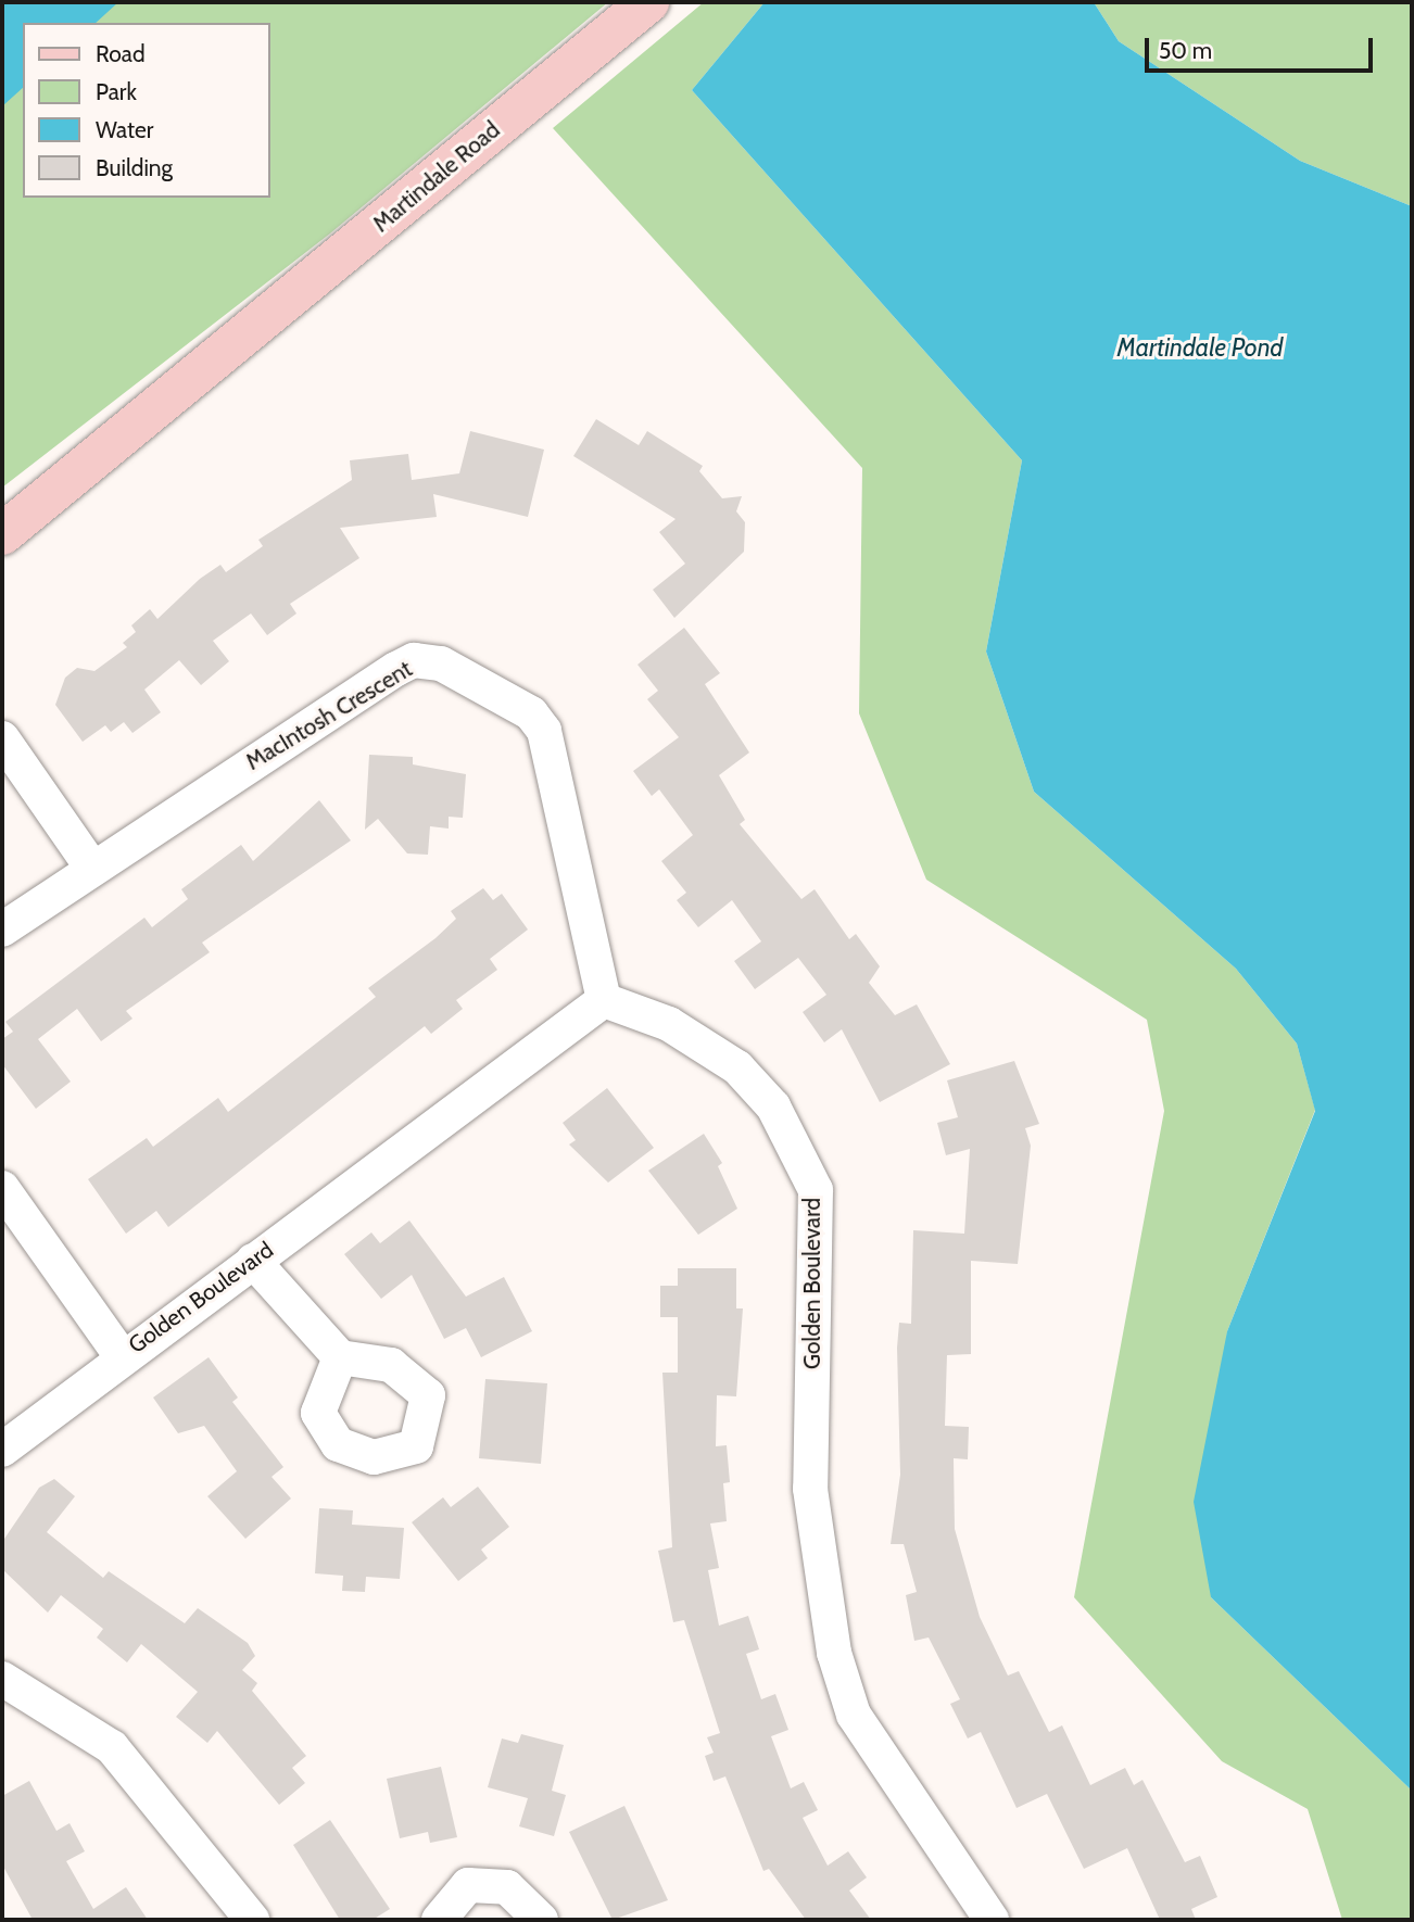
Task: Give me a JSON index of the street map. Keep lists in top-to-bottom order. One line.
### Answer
{"streets":{"main road":["Martindale Road"],"street":["MacIntosh Crescent","Golden Boulevard"]},"crossings":[["MacIntosh Crescent","Golden Boulevard"]],"water":["Martindale Pond"],"legend":["Road","Park","Water","Building"],"scale_bar":"50 m"}
